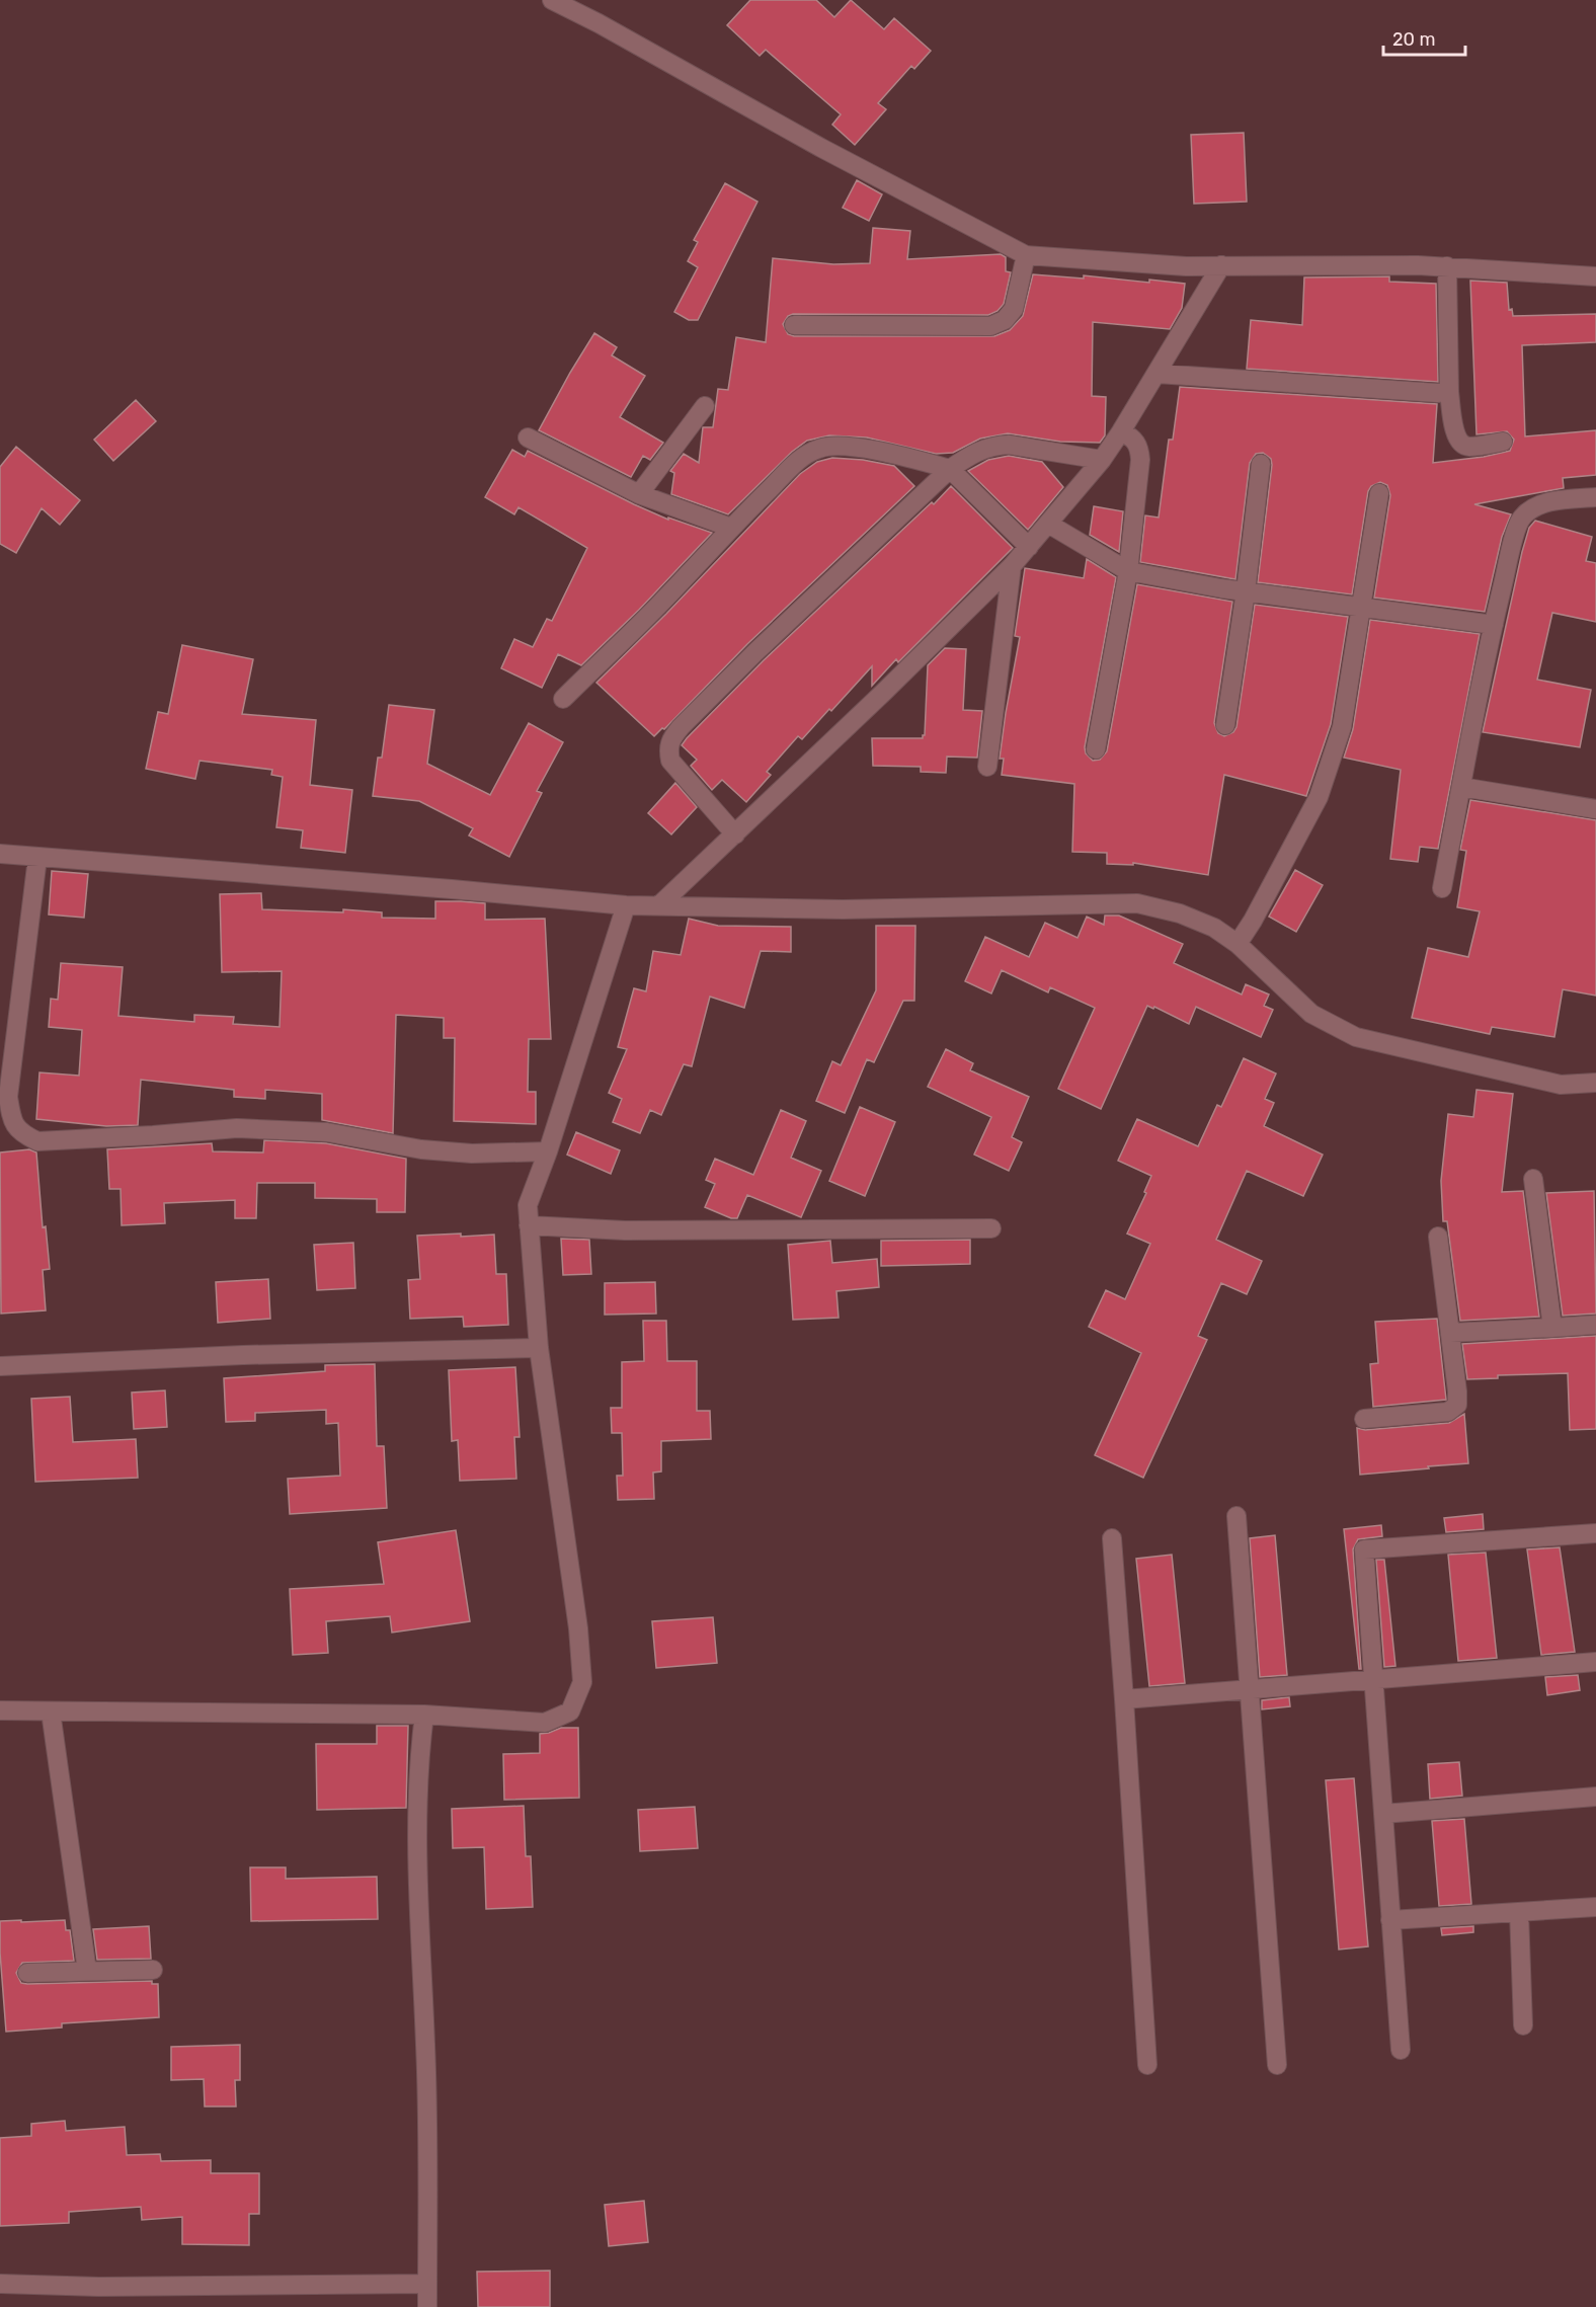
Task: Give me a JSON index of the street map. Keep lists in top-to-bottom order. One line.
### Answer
{"scale_bar":"20 m"}
